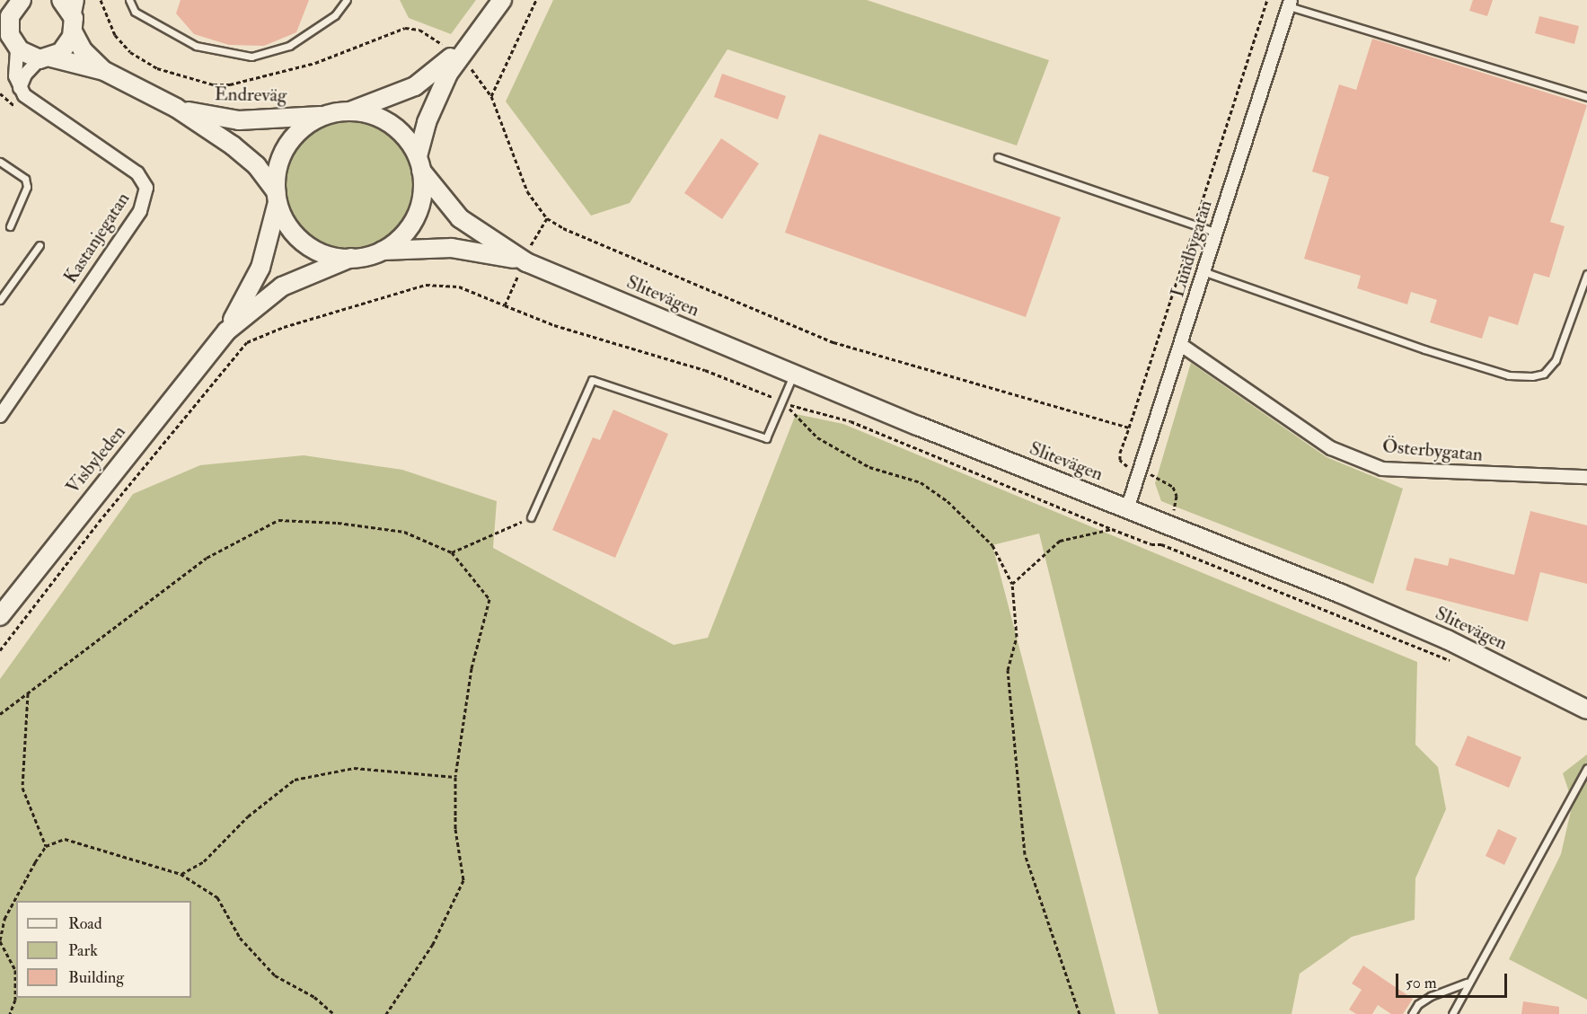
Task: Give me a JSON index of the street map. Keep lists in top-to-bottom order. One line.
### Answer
{"streets":{"main road":["Endreväg","Slitevägen","Visbyleden"],"street":["Kastanjegatan","Lundbygatan","Österbygatan"]},"crossings":[["Endreväg","Slitevägen"],["Endreväg","Visbyleden"],["Lundbygatan","Slitevägen"],["Lundbygatan","Österbygatan"],["Slitevägen","Visbyleden"]],"legend":["Road","Park","Building"],"scale_bar":"50 m"}
